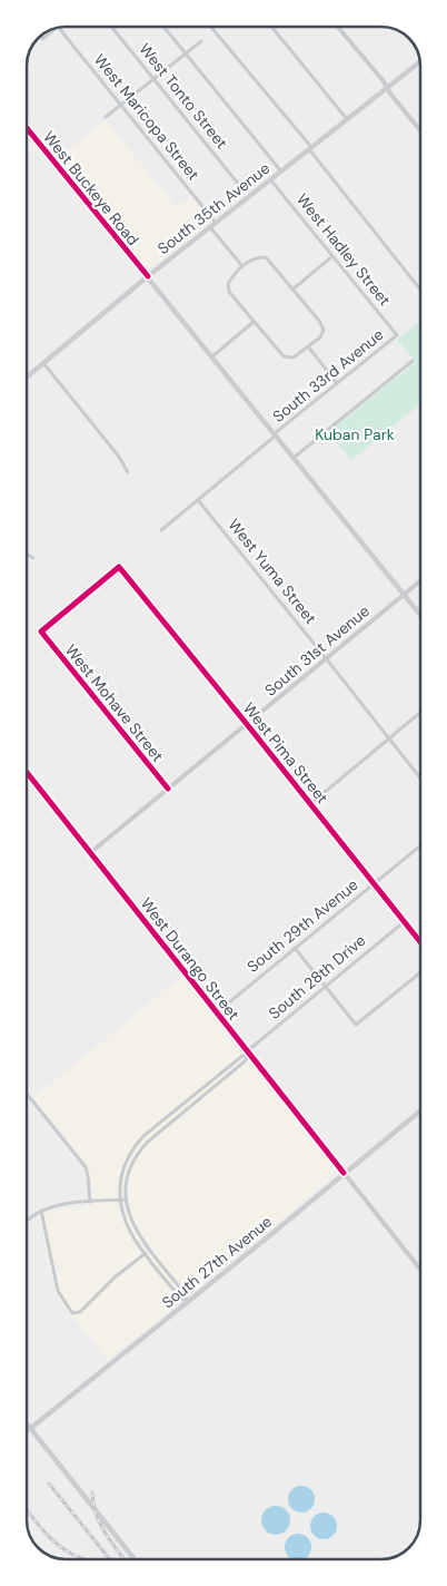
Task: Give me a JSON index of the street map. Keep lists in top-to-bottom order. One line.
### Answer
{"streets":{"main road":["West Buckeye Road","South 35th Avenue","South 27th Avenue"],"street":["West Tonto Street","West Maricopa Street","West Hadley Street","South 33rd Avenue","West Yuma Street","South 31st Avenue","West Mohave Street","West Pima Street","South 29th Avenue","West Durango Street","South 28th Drive"]},"crossings":[["West Maricopa Street","South 35th Avenue"],["West Buckeye Road","South 35th Avenue"],["West Buckeye Road","South 33rd Avenue"],["West Buckeye Road","South 31st Avenue"],["South 35th Avenue","West Hadley Street"],["West Hadley Street","South 33rd Avenue"],["South 33rd Avenue","West Yuma Street"],["West Yuma Street","South 31st Avenue"],["South 31st Avenue","West Mohave Street"],["South 31st Avenue","West Pima Street"],["South 31st Avenue","West Durango Street"],["West Mohave Street","West Pima Street"],["West Pima Street","South 29th Avenue"],["West Pima Street","South 28th Drive"],["South 29th Avenue","West Durango Street"],["West Durango Street","South 28th Drive"],["West Durango Street","South 27th Avenue"]],"parks":["Kuban Park"]}
